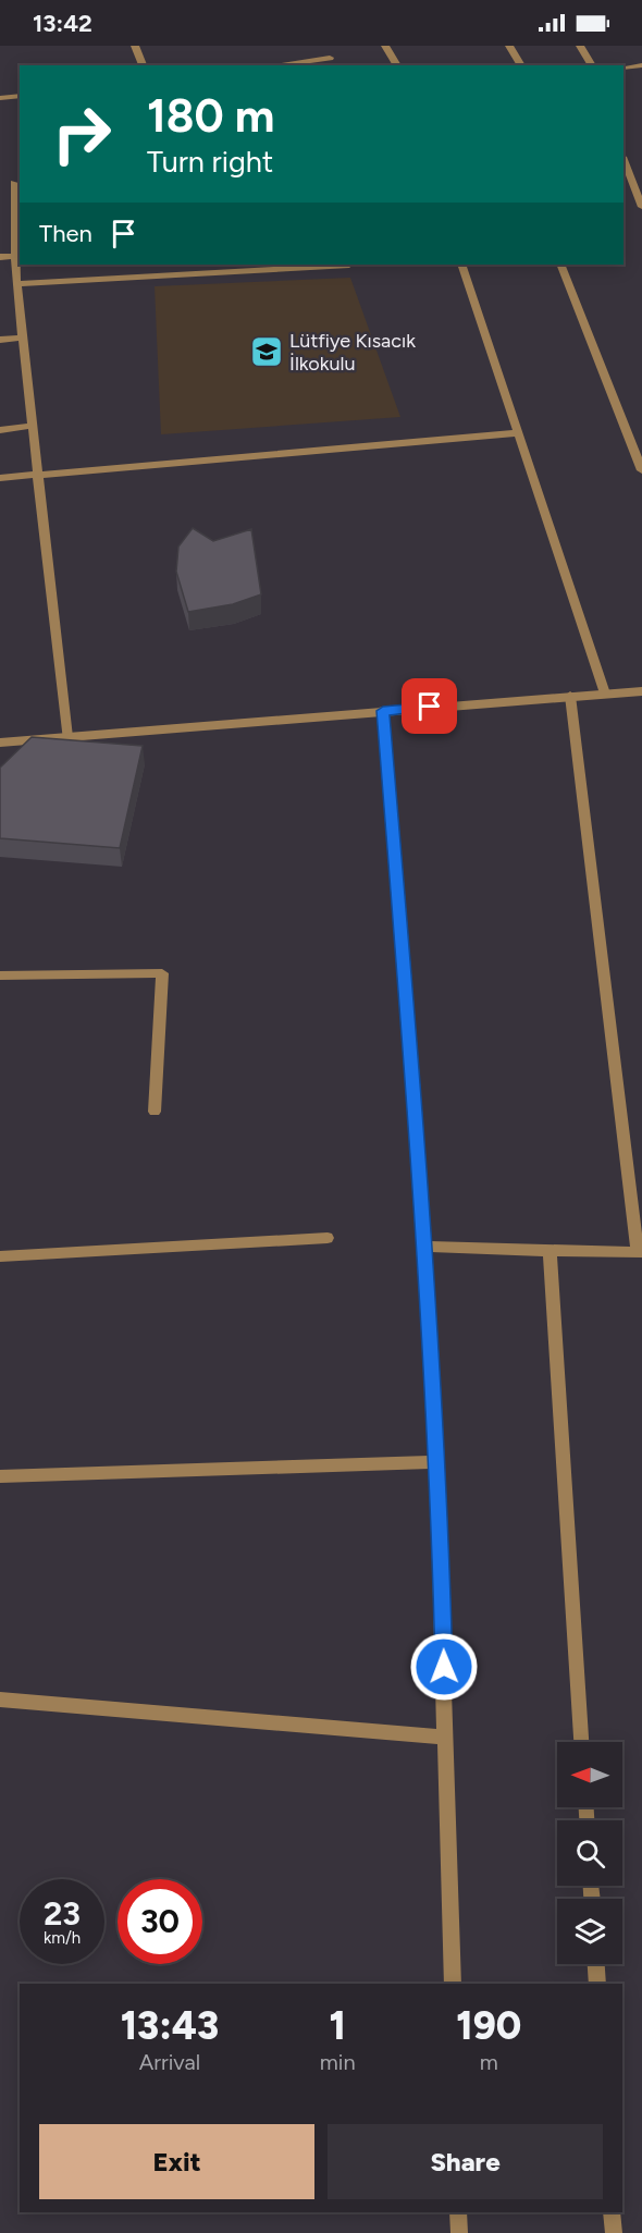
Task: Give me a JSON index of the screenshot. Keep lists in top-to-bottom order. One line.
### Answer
{"places":{"school or university":["Lütfiye Kısacık İlkokulu"]},"north":"left","page":{"status":"13:42","turn":["180 m","Turn right"],"then":"Then","speed":"23 km/h","limit":"30","eta":["13:43","Arrival","1","min","190","m"],"buttons":["Exit","Share"]}}
